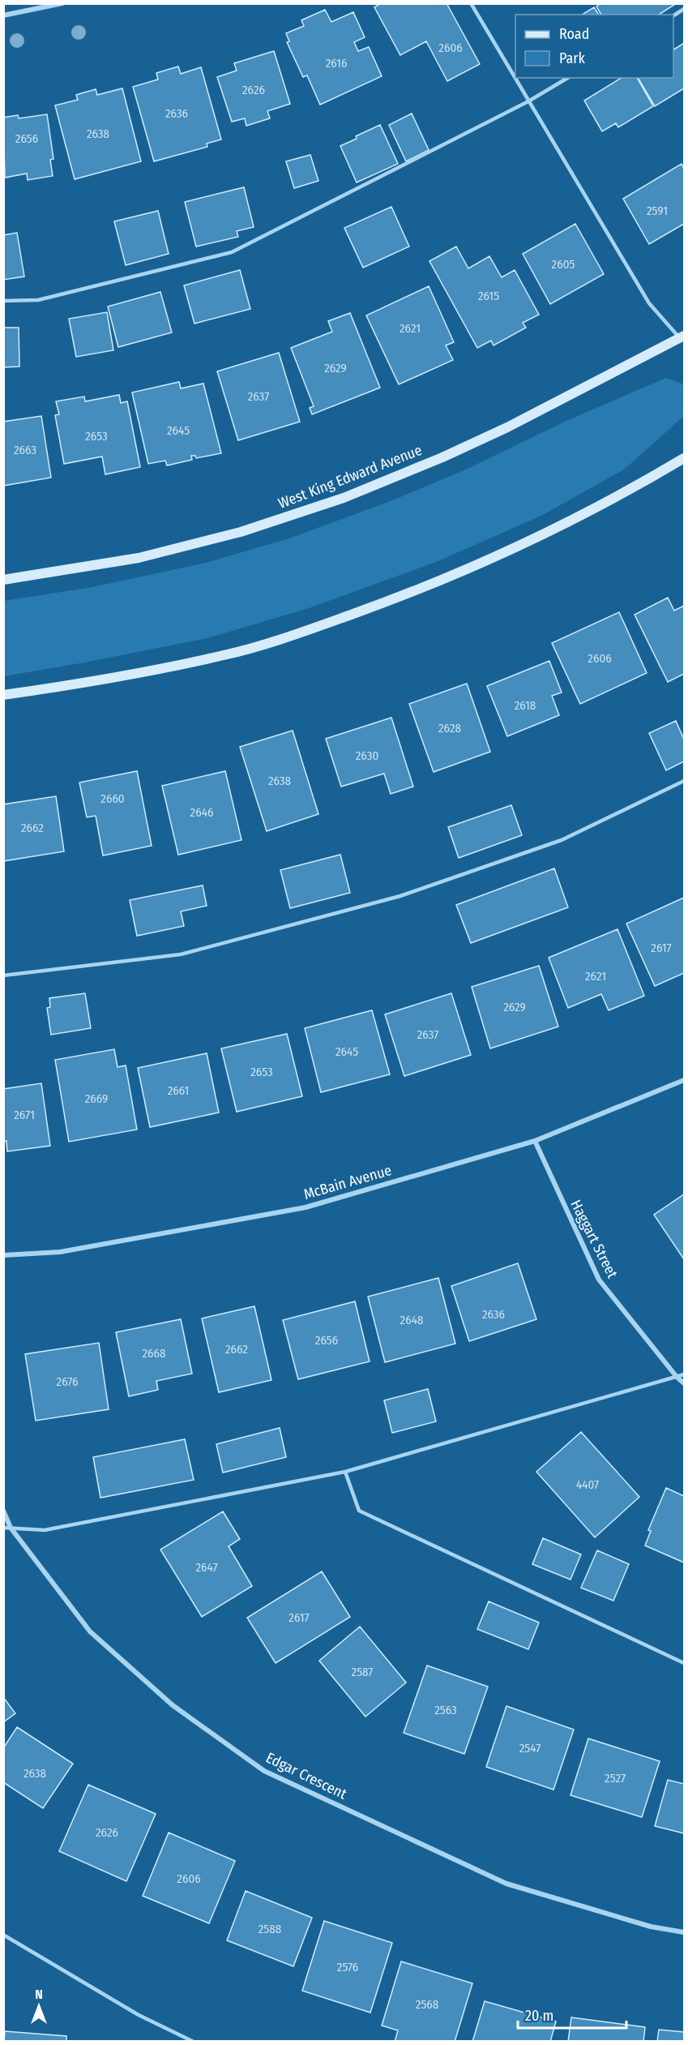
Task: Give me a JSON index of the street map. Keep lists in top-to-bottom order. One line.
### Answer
{"streets":{"main road":["West King Edward Avenue"],"street":["McBain Avenue","Haggart Street","Edgar Crescent"]},"crossings":[["McBain Avenue","Haggart Street"]],"house_numbers":["2606","2616","2626","2636","2638","2656","2591","2605","2615","2621","2629","2637","2645","2653","2663","2606","2618","2628","2630","2638","2660","2646","2662","2617","2621","2629","2637","2645","2653","2661","2669","2671","2636","2648","2656","2662","2668","2676","4407","2647","2617","2587","2563","2547","2638","2527","2626","2606","2588","2576","2568"],"legend":["Road","Park"],"scale_bar":"20 m","north":"top"}
